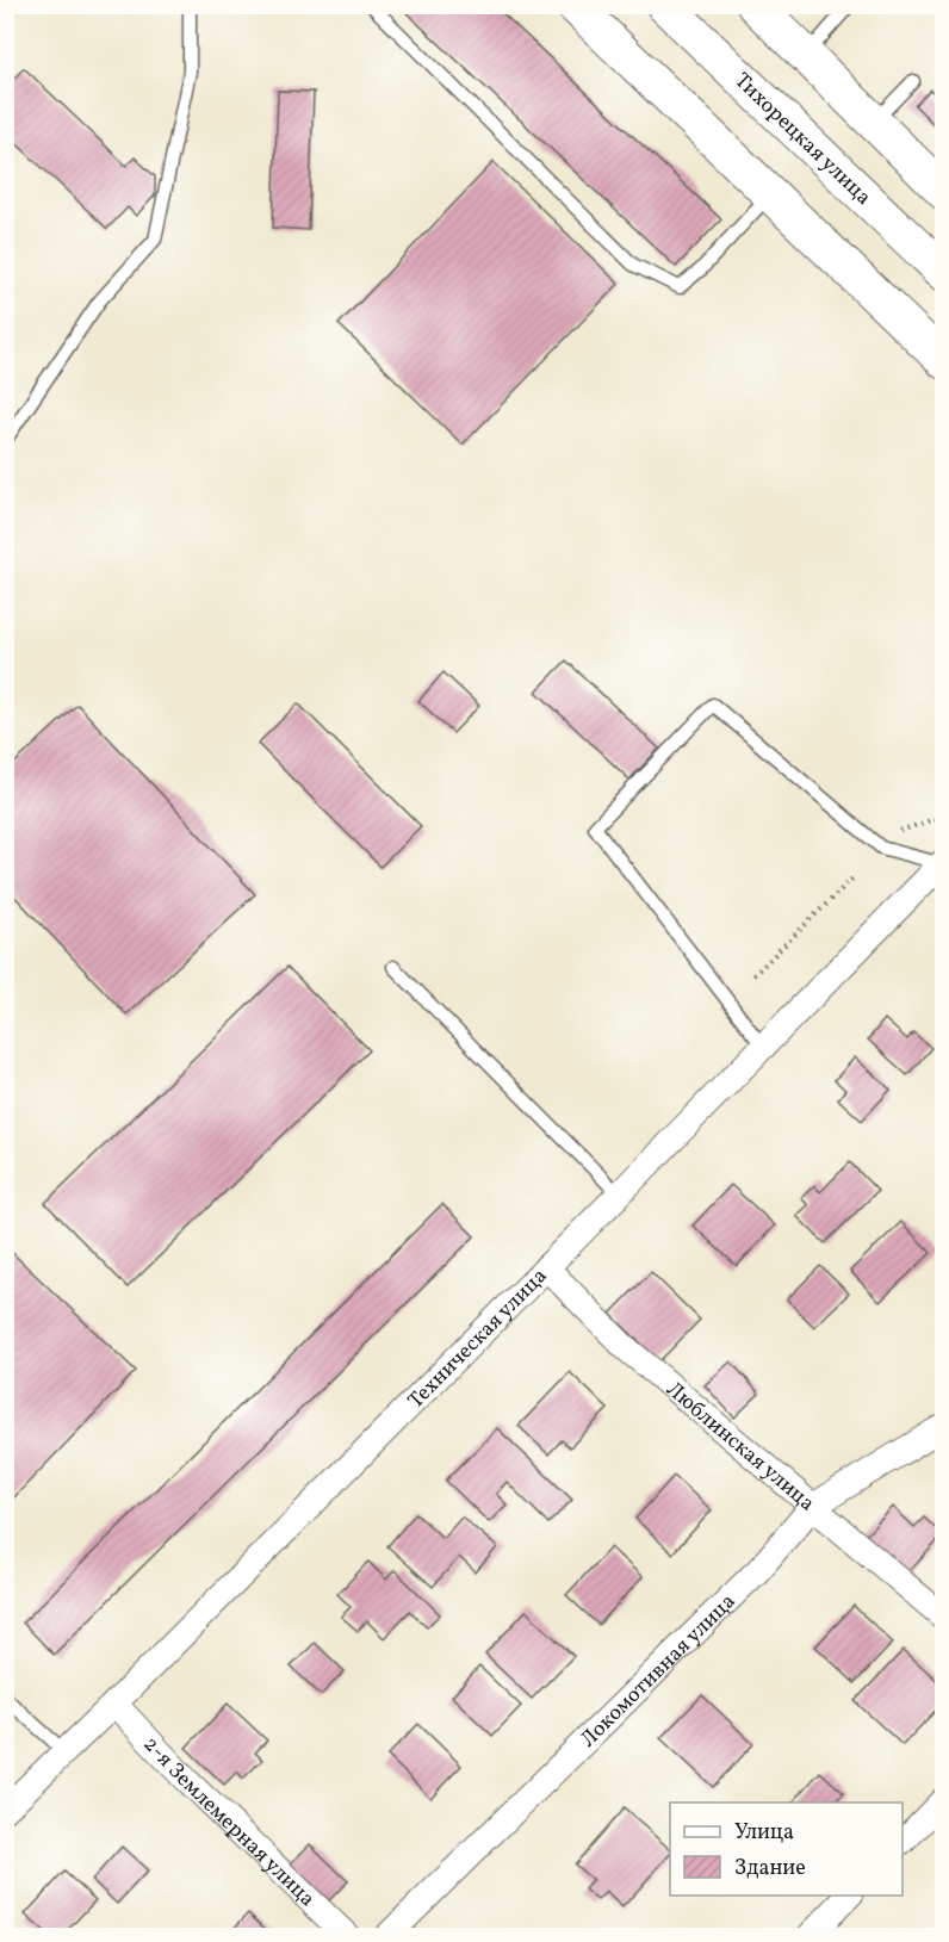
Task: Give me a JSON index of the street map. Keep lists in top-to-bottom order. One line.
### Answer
{"streets":{"main road":["Тихорецкая улица"],"street":["Техническая улица","Люблинская улица","Локомотивная улица","2-я Землемерная улица"]},"crossings":[["Техническая улица","Люблинская улица"],["Техническая улица","2-я Землемерная улица"],["Люблинская улица","Локомотивная улица"]],"legend":["Улица","Здание"]}
